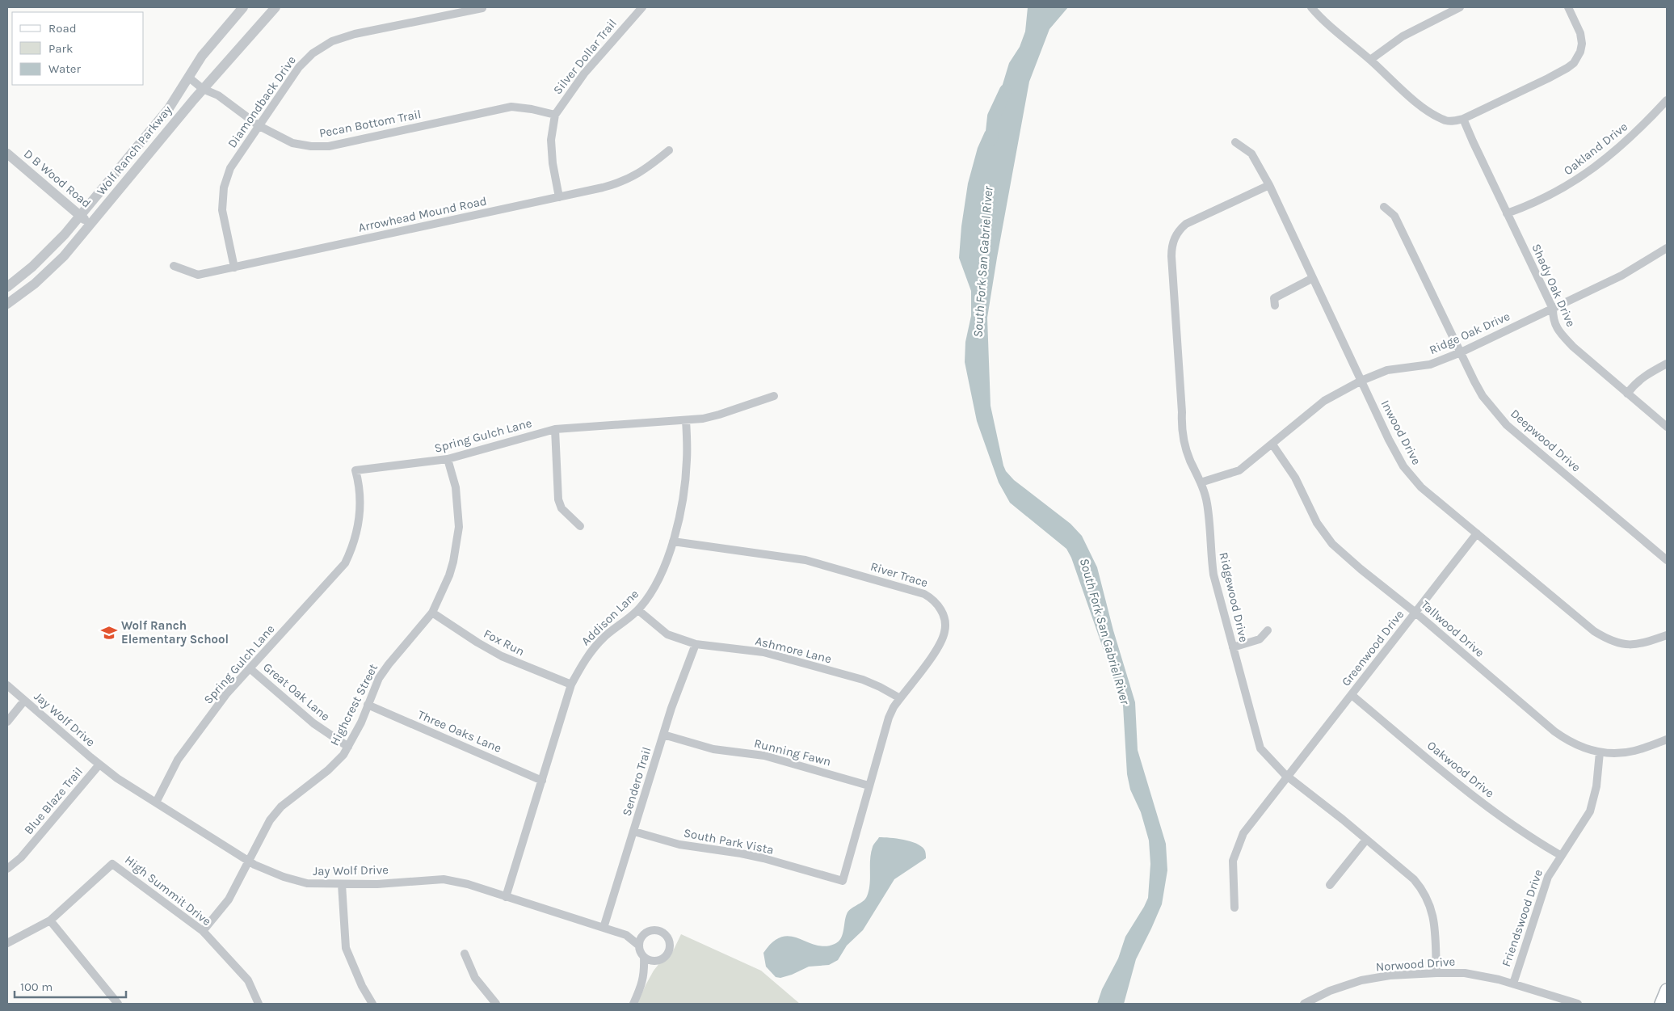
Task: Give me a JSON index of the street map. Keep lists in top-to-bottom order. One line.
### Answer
{"streets":{"street":["Silver Dollar Trail","Diamondback Drive","Pecan Bottom Trail","Oakland Drive","Wolf Ranch Parkway","D B Wood Road","Arrowhead Mound Road","Shady Oak Drive","Ridge Oak Drive","Inwood Drive","Spring Gulch Lane","Deepwood Drive","River Trace","Ridgewood Drive","Addison Lane","Tallwood Drive","Fox Run","Greenwood Drive","Ashmore Lane","Great Oak Lane","Highcrest Street","Jay Wolf Drive","Three Oaks Lane","Running Fawn","Oakwood Drive","Sendero Trail","Blue Blaze Trail","South Park Vista","High Summit Drive","Friendswood Drive","Norwood Drive"]},"crossings":[["Silver Dollar Trail","Pecan Bottom Trail"],["Silver Dollar Trail","Arrowhead Mound Road"],["Diamondback Drive","Pecan Bottom Trail"],["Diamondback Drive","Arrowhead Mound Road"],["Pecan Bottom Trail","Wolf Ranch Parkway"],["Oakland Drive","Shady Oak Drive"],["Wolf Ranch Parkway","D B Wood Road"],["Shady Oak Drive","Ridge Oak Drive"],["Ridge Oak Drive","Inwood Drive"],["Ridge Oak Drive","Deepwood Drive"],["Ridge Oak Drive","Ridgewood Drive"],["Ridge Oak Drive","Tallwood Drive"],["Inwood Drive","Ridgewood Drive"],["Inwood Drive","Greenwood Drive"],["Spring Gulch Lane","Addison Lane"],["Spring Gulch Lane","Great Oak Lane"],["Spring Gulch Lane","Highcrest Street"],["Spring Gulch Lane","Jay Wolf Drive"],["River Trace","Addison Lane"],["River Trace","Ashmore Lane"],["River Trace","Running Fawn"],["River Trace","South Park Vista"],["Ridgewood Drive","Greenwood Drive"],["Ridgewood Drive","Norwood Drive"],["Addison Lane","Fox Run"],["Addison Lane","Ashmore Lane"],["Addison Lane","Jay Wolf Drive"],["Addison Lane","Three Oaks Lane"],["Tallwood Drive","Greenwood Drive"],["Tallwood Drive","Friendswood Drive"],["Fox Run","Highcrest Street"],["Greenwood Drive","Oakwood Drive"],["Ashmore Lane","Sendero Trail"],["Great Oak Lane","Highcrest Street"],["Highcrest Street","Jay Wolf Drive"],["Highcrest Street","Three Oaks Lane"],["Highcrest Street","High Summit Drive"],["Jay Wolf Drive","Sendero Trail"],["Jay Wolf Drive","Blue Blaze Trail"],["Running Fawn","Sendero Trail"],["Oakwood Drive","Friendswood Drive"],["Sendero Trail","South Park Vista"],["Friendswood Drive","Norwood Drive"]],"water":["South Fork San Gabriel River"],"places":{"school or university":["Wolf Ranch Elementary School"]},"legend":["Road","Park","Water"],"scale_bar":"100 m"}
